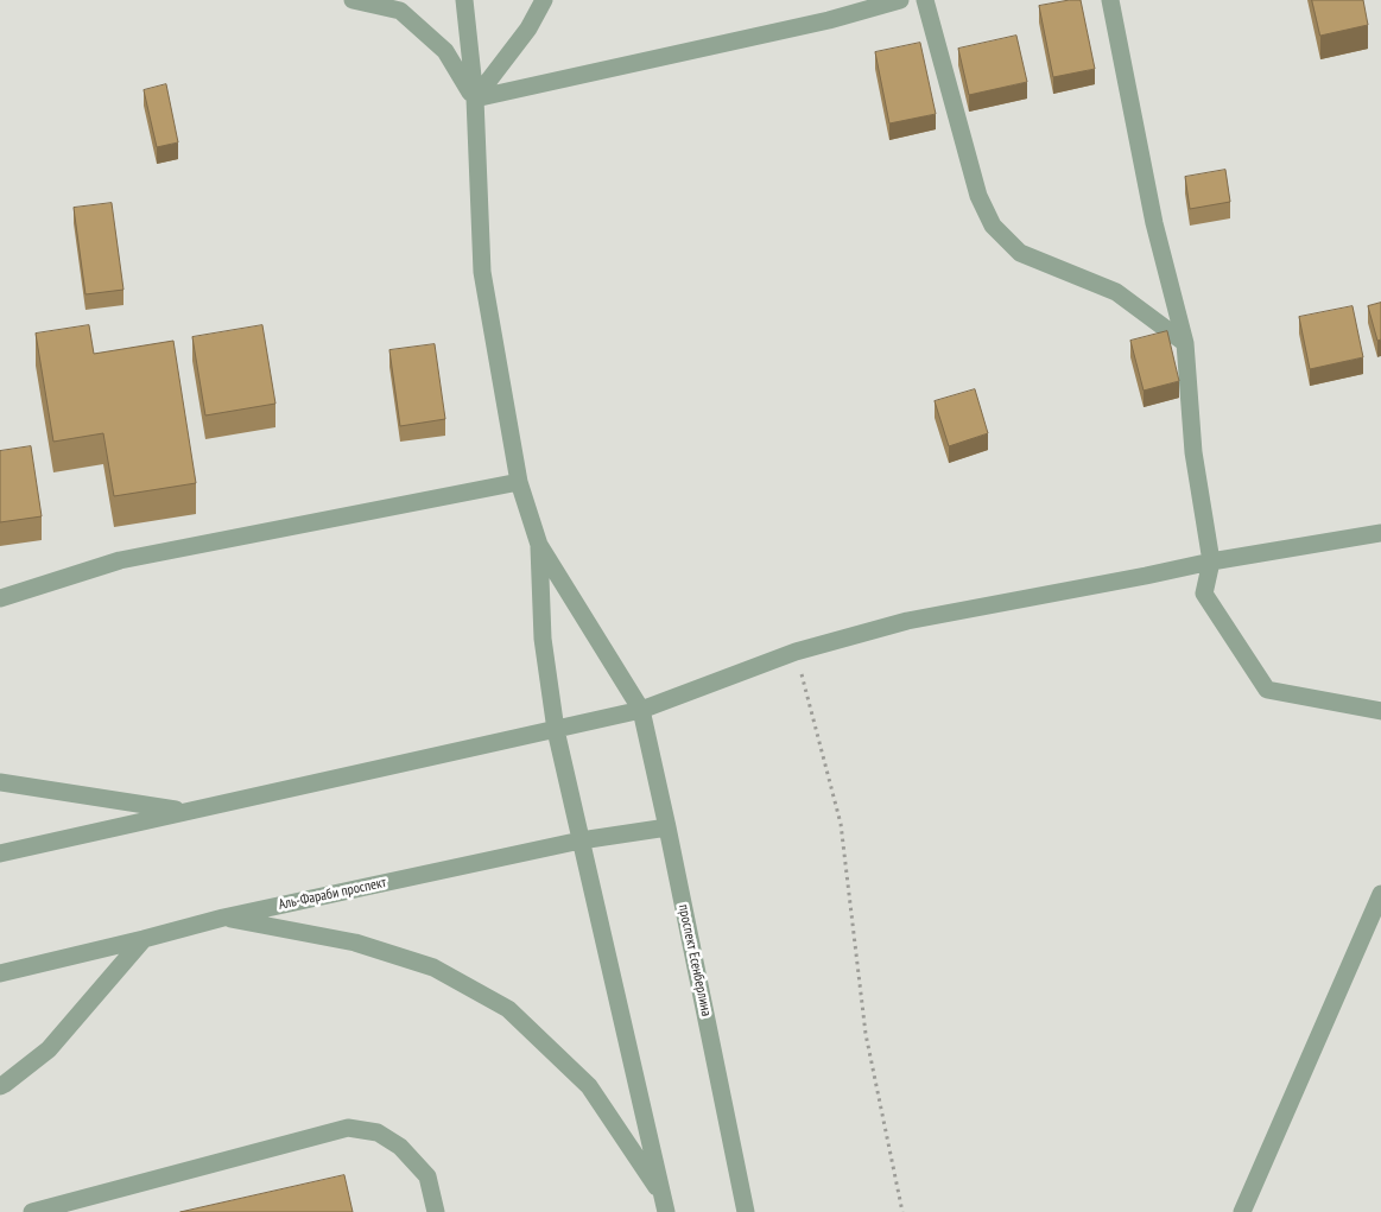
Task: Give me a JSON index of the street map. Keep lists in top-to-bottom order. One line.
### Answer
{"streets":{"street":["Аль-Фараби проспект","проспект Есенберлина"]},"crossings":[["Аль-Фараби проспект","проспект Есенберлина"]]}
